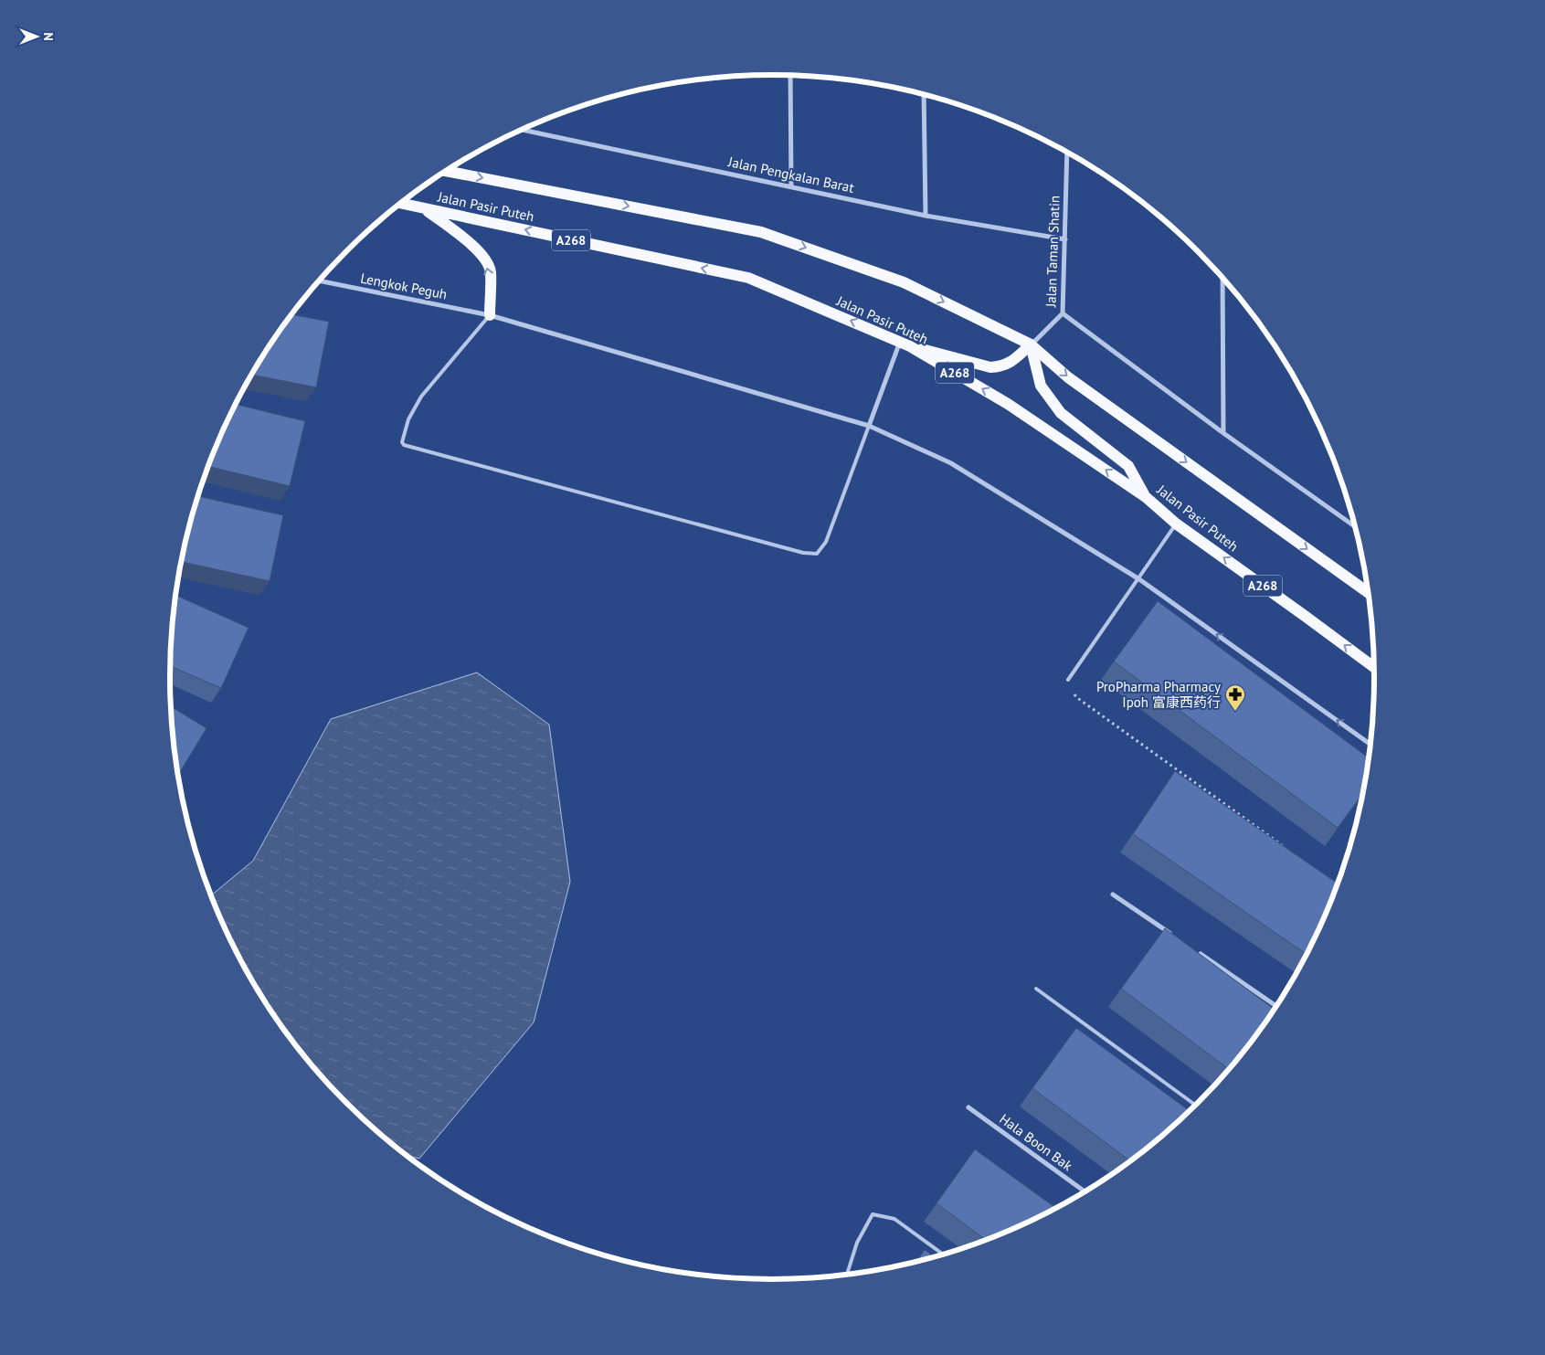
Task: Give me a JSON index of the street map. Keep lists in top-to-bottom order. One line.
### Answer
{"streets":{"main road":["Jalan Pasir Puteh","A268"],"street":["Jalan Pengkalan Barat","Jalan Taman Shatin","Lengkok Peguh","Hala Boon Bak"]},"crossings":[["Jalan Pengkalan Barat","Jalan Taman Shatin"],["Jalan Pasir Puteh","Jalan Taman Shatin"]],"places":{"pharmacy":["ProPharma Pharmacy Ipoh 富康西药行"]},"north":"right"}
